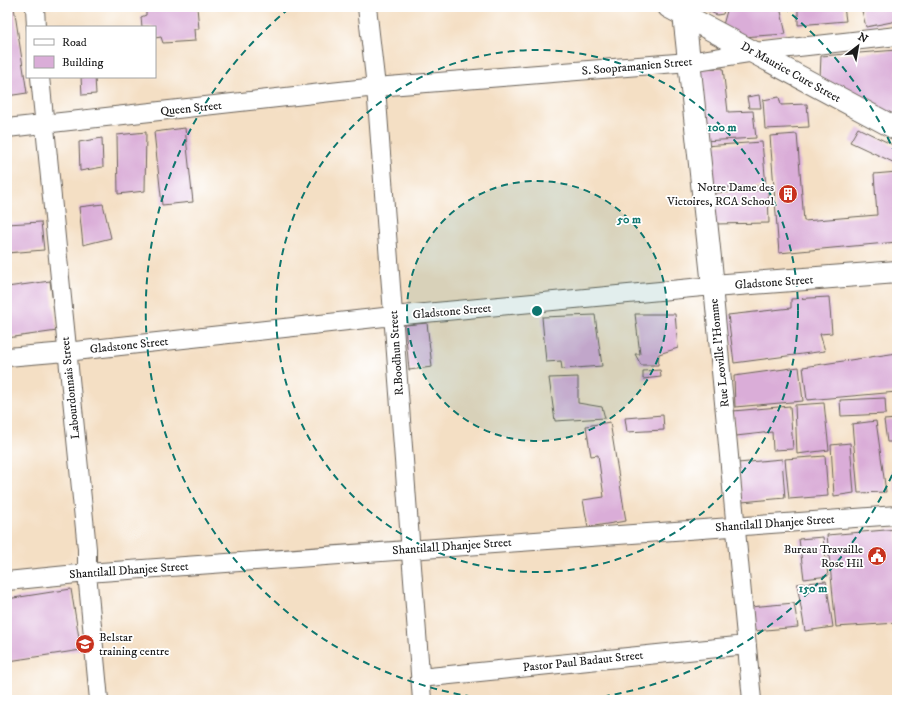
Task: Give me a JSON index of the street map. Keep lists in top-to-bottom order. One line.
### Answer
{"streets":{"main road":["Dr Maurice Cure Street","Gladstone Street","Rue Leoville l'Homme"],"street":["S. Soopramanien Street","Queen Street","R.Boodhun Street","Labourdonnais Street","Shantilall Dhanjee Street","Pastor Paul Badaut Street"]},"crossings":[["S. Soopramanien Street","Dr Maurice Cure Street"],["S. Soopramanien Street","Queen Street"],["S. Soopramanien Street","R.Boodhun Street"],["S. Soopramanien Street","Rue Leoville l'Homme"],["Dr Maurice Cure Street","Rue Leoville l'Homme"],["Queen Street","R.Boodhun Street"],["Queen Street","Labourdonnais Street"],["Gladstone Street","R.Boodhun Street"],["Gladstone Street","Rue Leoville l'Homme"],["Gladstone Street","Labourdonnais Street"],["R.Boodhun Street","Shantilall Dhanjee Street"],["R.Boodhun Street","Pastor Paul Badaut Street"],["Rue Leoville l'Homme","Shantilall Dhanjee Street"],["Rue Leoville l'Homme","Pastor Paul Badaut Street"],["Labourdonnais Street","Shantilall Dhanjee Street"]],"places":{"building":["Notre Dame des Victoires, RCA School"],"public building":["Bureau Travaille Rose Hil"],"school or university":["Belstar training centre"]},"legend":["Road","Building"],"north":"top right","rings":["100 m","50 m","150 m"]}
